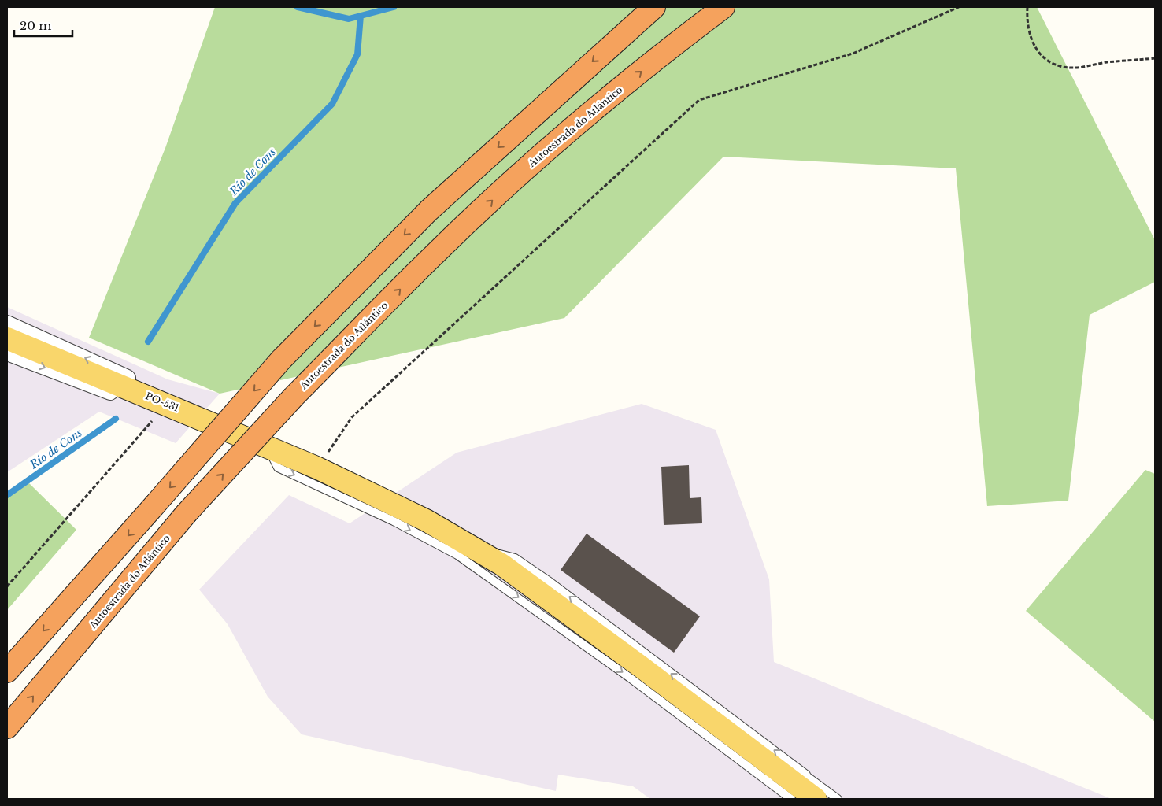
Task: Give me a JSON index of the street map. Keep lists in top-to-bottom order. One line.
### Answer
{"streets":{"highway":["Autoestrada do Atlántico"],"main road":["PO-531"]},"water":["Río de Cons"],"scale_bar":"20 m"}
